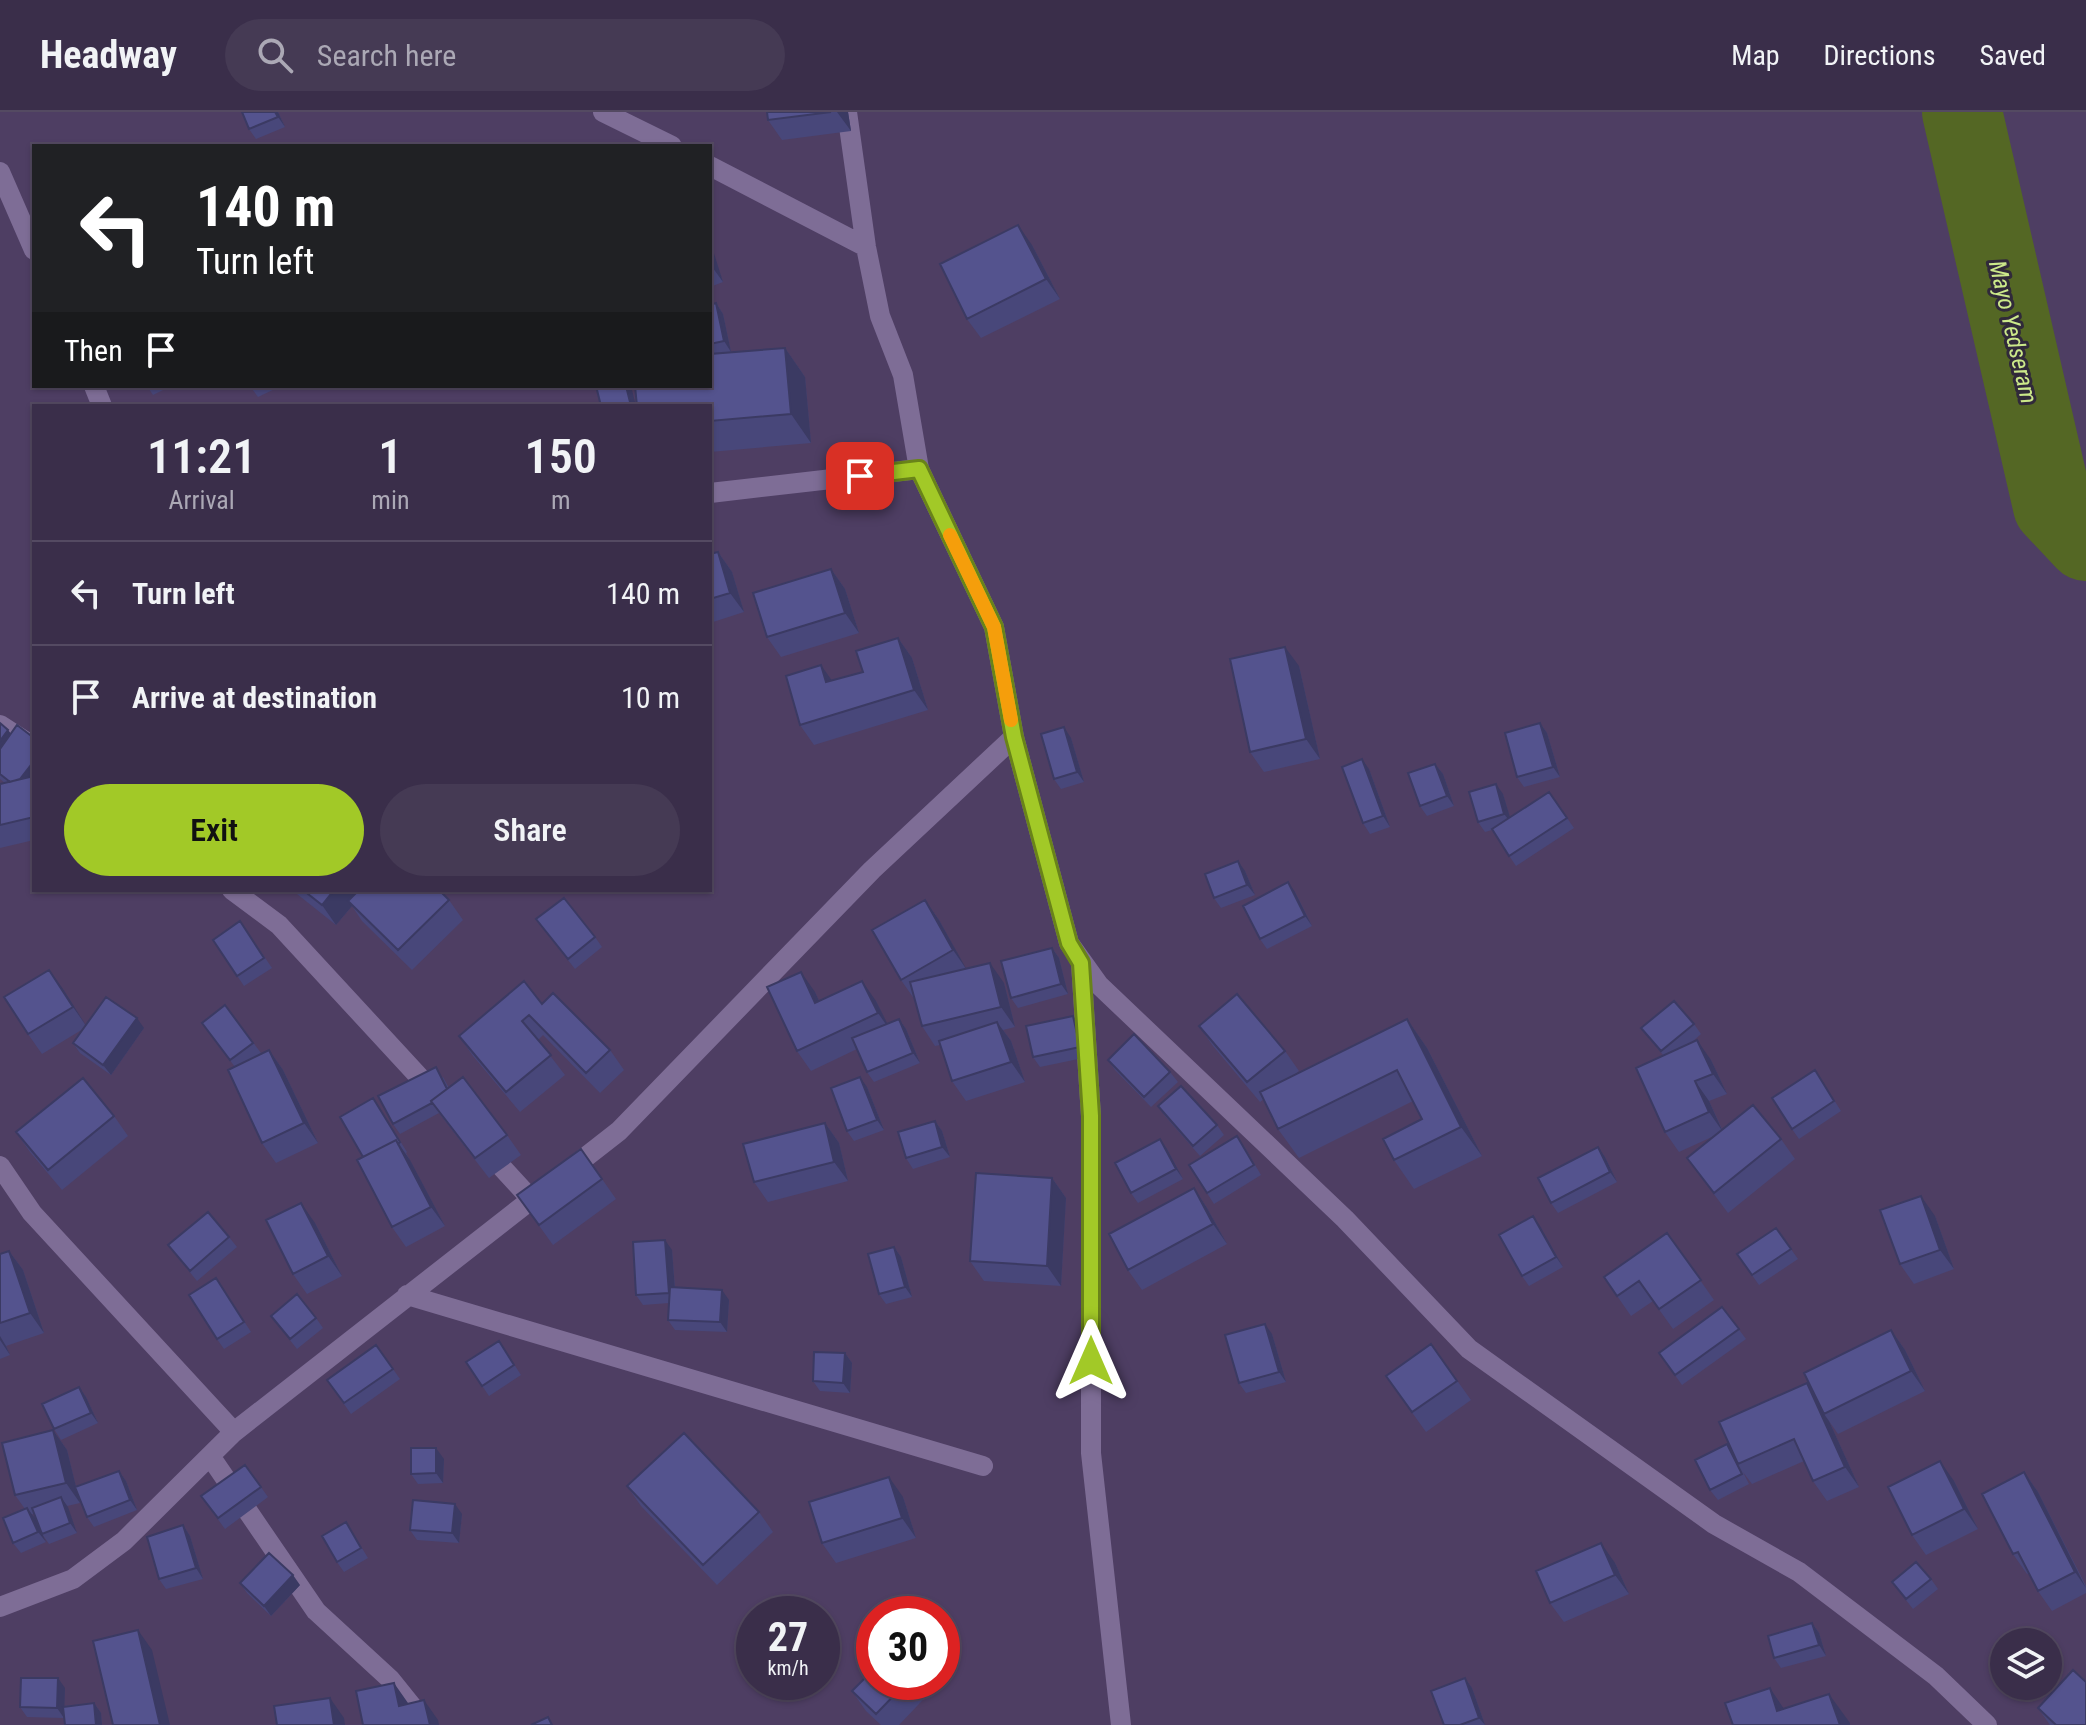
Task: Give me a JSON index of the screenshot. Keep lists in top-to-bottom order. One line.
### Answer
{"water":["Mayo Yedseram"],"page":{"header":"Headway","search":"Search here","nav":["Map","Directions","Saved"],"turn":["140 m","Turn left"],"then":"Then","eta":["11:21","Arrival","1","min","150","m"],"list":[{"name":"Turn left","value":"140 m"},{"name":"Arrive at destination","value":"10 m"}],"buttons":["Exit","Share"],"speed":"27 km/h","limit":"30"}}
